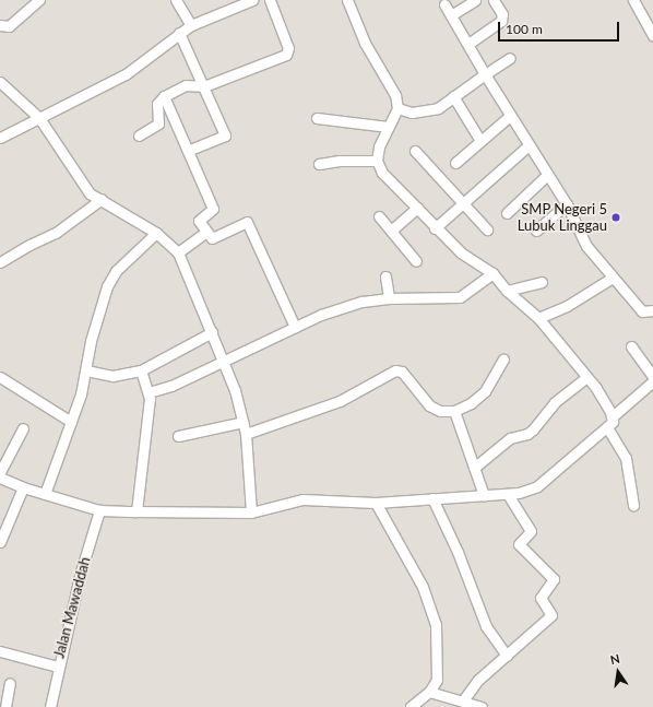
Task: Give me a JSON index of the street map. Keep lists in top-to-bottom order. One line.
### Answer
{"streets":{"street":["Jalan Mawaddah"]},"places":["SMP Negeri 5 Lubuk Linggau"],"scale_bar":"100 m","north":"top"}
